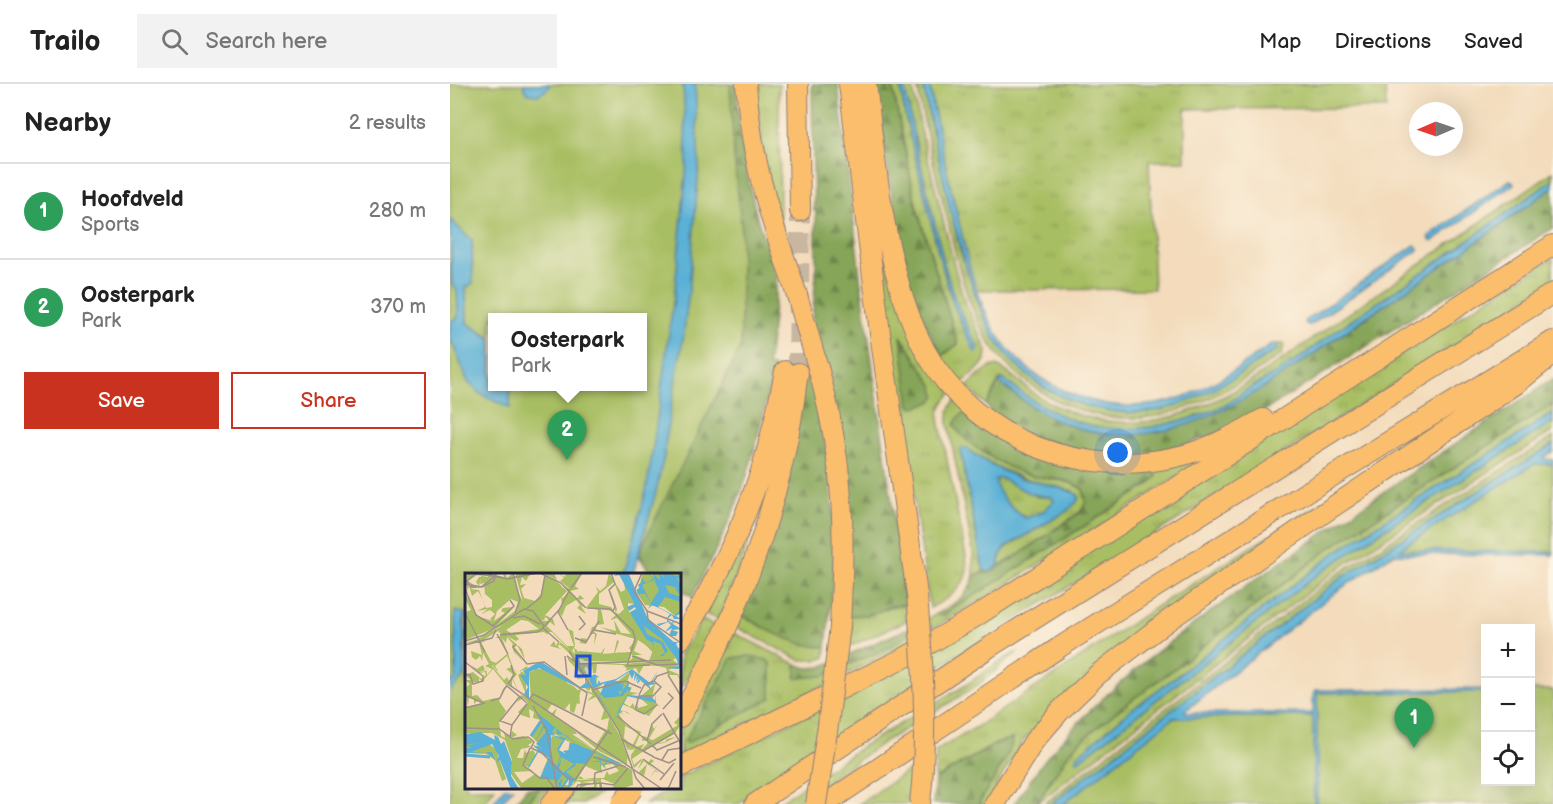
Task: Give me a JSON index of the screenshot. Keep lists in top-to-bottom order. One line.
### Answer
{"north":"left","page":{"header":"Trailo","search":"Search here","nav":["Map","Directions","Saved"],"heading":["Nearby","2 results"],"list":[{"mark":"1","name":"Hoofdveld","note":"Sports","value":"280 m"},{"mark":"2","name":"Oosterpark","note":"Park","value":"370 m"}],"popup":["Oosterpark","Park"],"buttons":["Save","Share"],"pins":["2","1"],"map_buttons":["+","−"]}}
